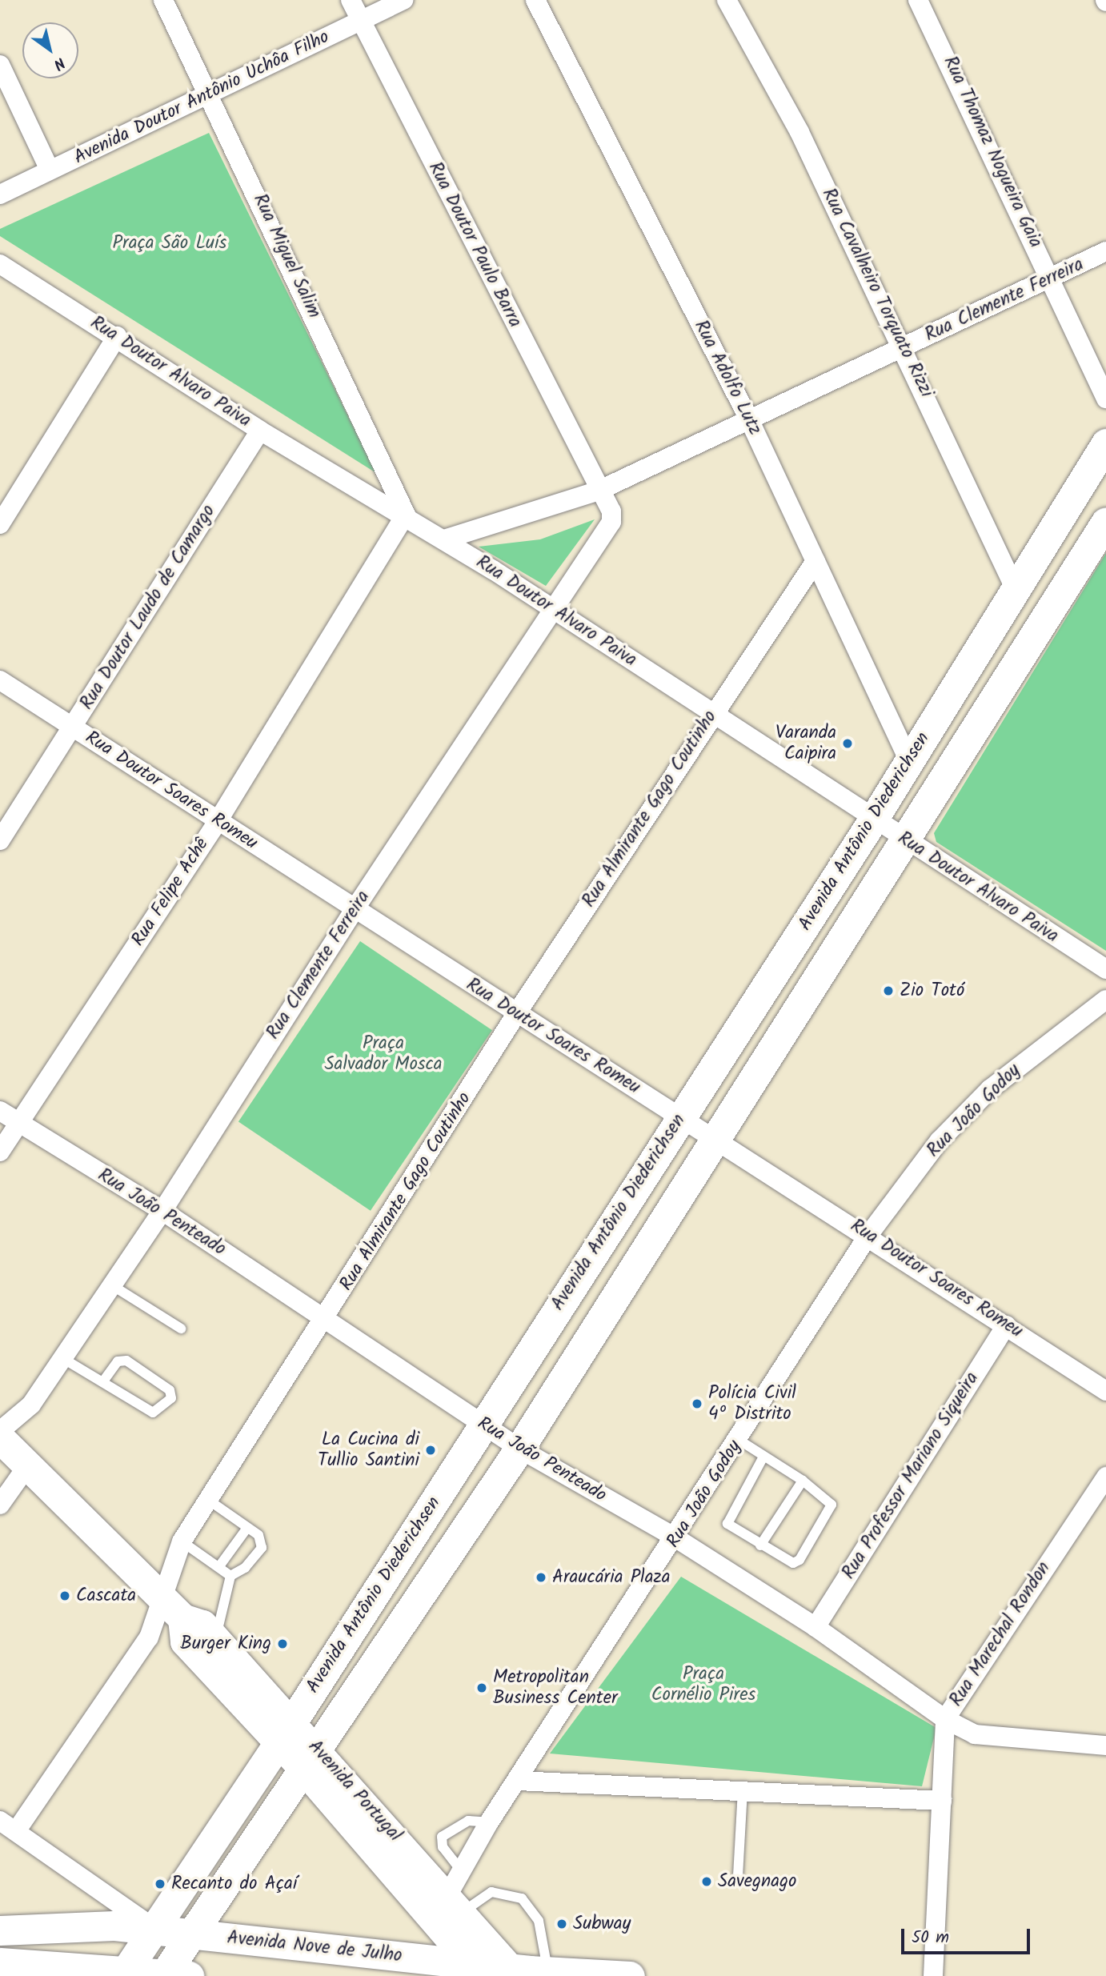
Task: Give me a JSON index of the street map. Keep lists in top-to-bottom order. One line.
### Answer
{"streets":{"main road":["Avenida Antônio Diederichsen","Avenida Portugal","Avenida Nove de Julho"],"street":["Avenida Doutor Antônio Uchôa Filho","Rua Thomaz Nogueira Gaia","Rua Doutor Paulo Barra","Rua Miguel Salim","Rua Cavalheiro Torquato Rizzi","Rua Clemente Ferreira","Rua Doutor Alvaro Paiva","Rua Adolfo Lutz","Rua Doutor Laudo de Camargo","Rua Doutor Soares Romeu","Rua Almirante Gago Coutinho","Rua Felipe Achê","Rua João Godoy","Rua João Penteado","Rua Professor Mariano Siqueira","Rua Marechal Rondon"]},"crossings":[["Avenida Doutor Antônio Uchôa Filho","Rua Doutor Paulo Barra"],["Avenida Doutor Antônio Uchôa Filho","Rua Miguel Salim"],["Rua Thomaz Nogueira Gaia","Rua Clemente Ferreira"],["Rua Doutor Paulo Barra","Rua Clemente Ferreira"],["Rua Miguel Salim","Rua Doutor Alvaro Paiva"],["Rua Miguel Salim","Rua Felipe Achê"],["Rua Cavalheiro Torquato Rizzi","Rua Clemente Ferreira"],["Rua Cavalheiro Torquato Rizzi","Avenida Antônio Diederichsen"],["Rua Clemente Ferreira","Rua Doutor Alvaro Paiva"],["Rua Clemente Ferreira","Rua Adolfo Lutz"],["Rua Clemente Ferreira","Rua Doutor Soares Romeu"],["Rua Clemente Ferreira","Rua João Penteado"],["Rua Doutor Alvaro Paiva","Rua Doutor Laudo de Camargo"],["Rua Doutor Alvaro Paiva","Rua Almirante Gago Coutinho"],["Rua Doutor Alvaro Paiva","Avenida Antônio Diederichsen"],["Rua Doutor Alvaro Paiva","Rua Felipe Achê"],["Rua Adolfo Lutz","Rua Almirante Gago Coutinho"],["Rua Adolfo Lutz","Avenida Antônio Diederichsen"],["Rua Doutor Laudo de Camargo","Rua Doutor Soares Romeu"],["Rua Doutor Soares Romeu","Rua Almirante Gago Coutinho"],["Rua Doutor Soares Romeu","Avenida Antônio Diederichsen"],["Rua Doutor Soares Romeu","Rua Felipe Achê"],["Rua Doutor Soares Romeu","Rua João Godoy"],["Rua Doutor Soares Romeu","Rua Professor Mariano Siqueira"],["Rua Almirante Gago Coutinho","Rua João Penteado"],["Rua Almirante Gago Coutinho","Avenida Portugal"],["Avenida Antônio Diederichsen","Rua João Penteado"],["Avenida Antônio Diederichsen","Avenida Portugal"],["Avenida Antônio Diederichsen","Avenida Nove de Julho"],["Rua Felipe Achê","Rua João Penteado"],["Rua João Godoy","Rua João Penteado"],["Rua João Godoy","Avenida Portugal"],["Rua João Penteado","Rua Professor Mariano Siqueira"],["Rua João Penteado","Rua Marechal Rondon"],["Avenida Portugal","Avenida Nove de Julho"]],"parks":["Praça São Luís","Praça Salvador Mosca","Praça Cornélio Pires"],"places":["Varanda Caipira","Zio Totó","Polícia Civil 4º Distrito","La Cucina di Tullio Santini","Araucária Plaza","Cascata","Burger King","Metropolitan Business Center","Savegnago","Recanto do Açaí","Subway"],"scale_bar":"50 m","north":"bottom right"}
